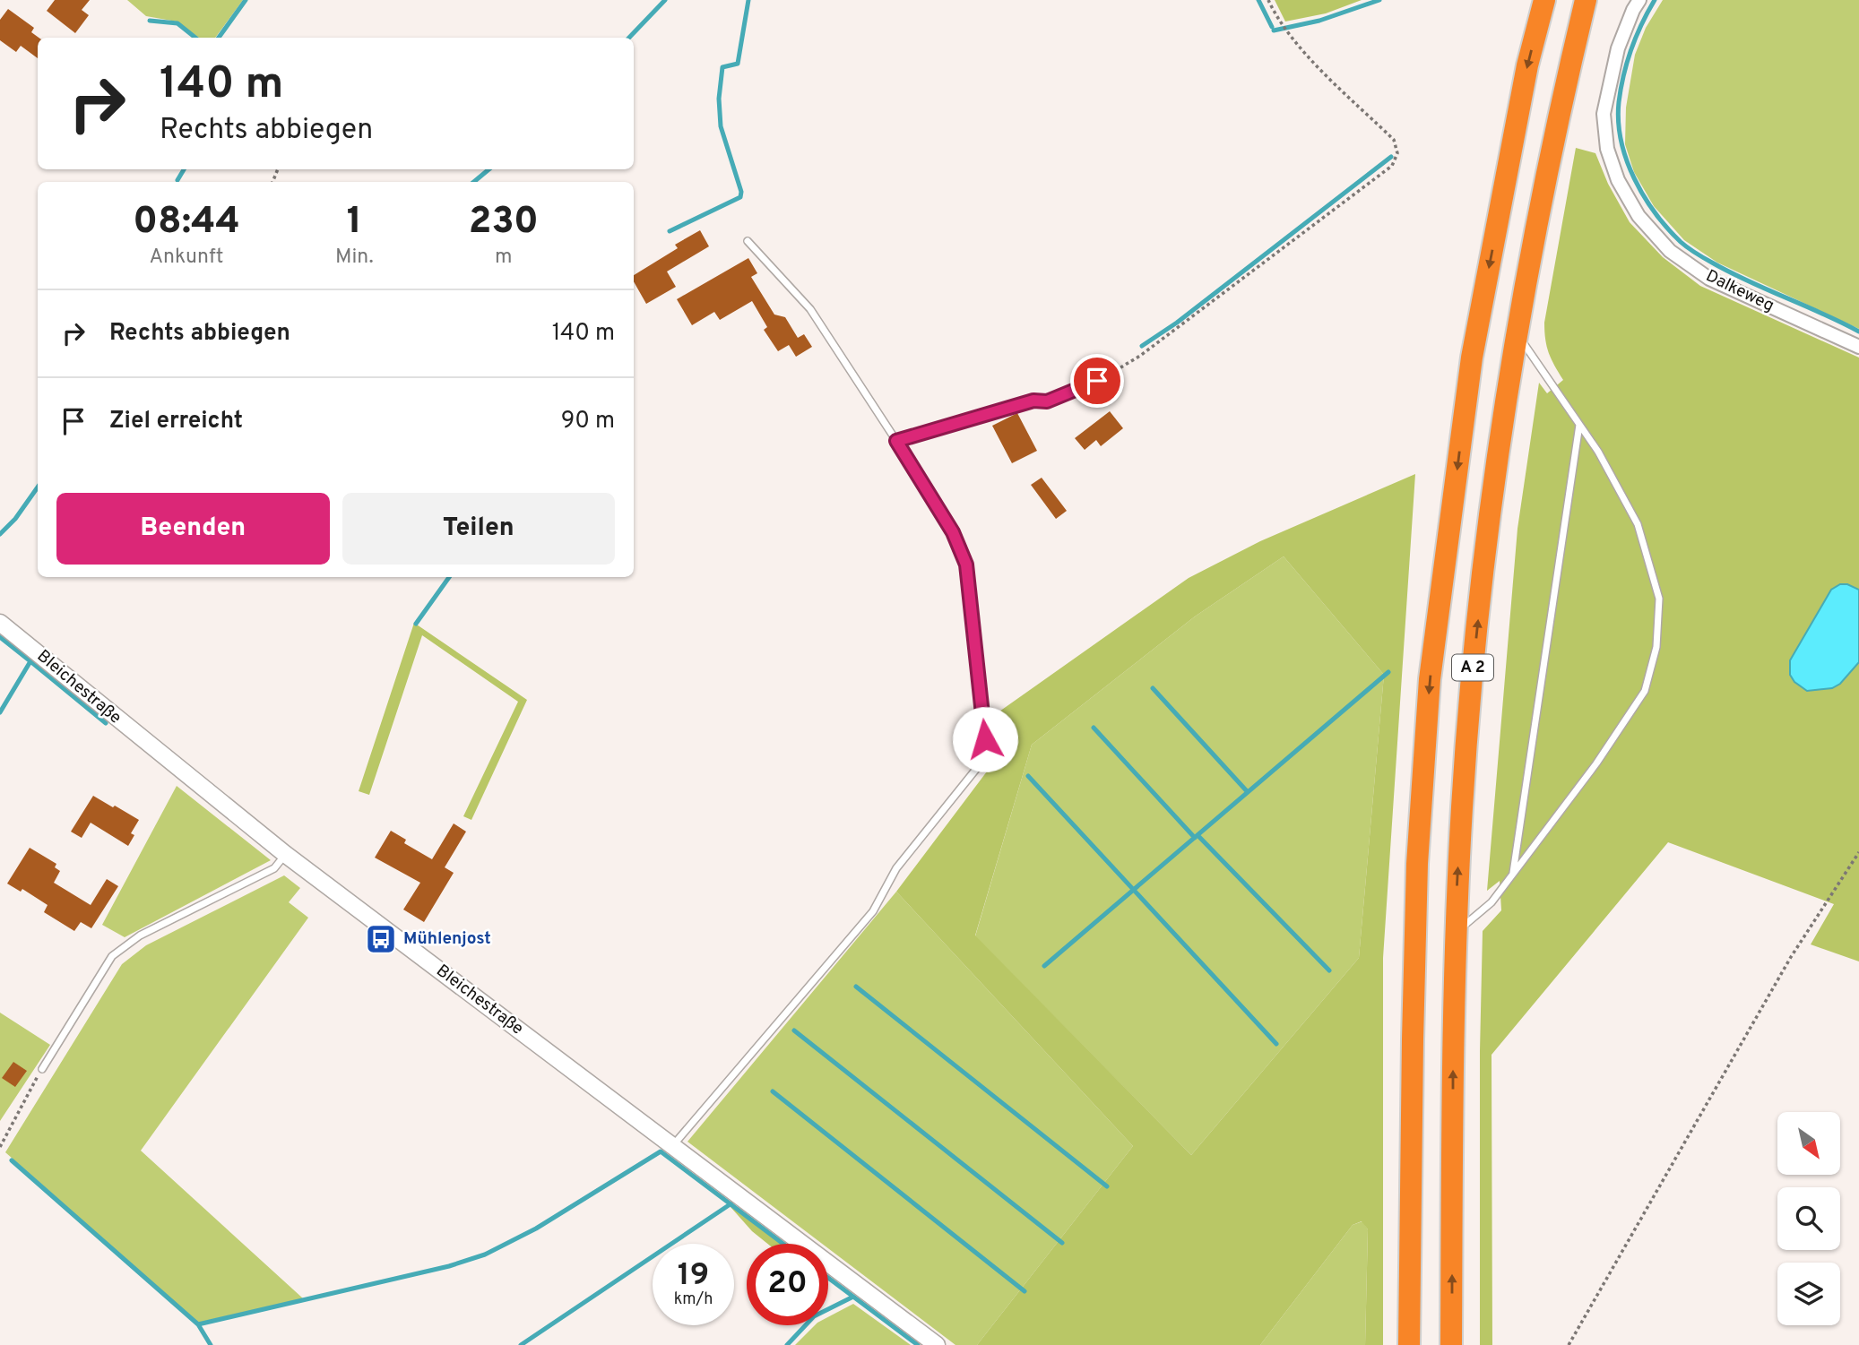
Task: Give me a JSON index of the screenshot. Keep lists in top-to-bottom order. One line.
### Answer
{"streets":{"highway":["A 2"],"street":["Dalkeweg","Bleichestraße"]},"places":{"bus stop":["Mühlenjost"]},"north":"bottom right","page":{"turn":["140 m","Rechts abbiegen"],"eta":["08:44","Ankunft","1","Min.","230","m"],"list":[{"name":"Rechts abbiegen","value":"140 m"},{"name":"Ziel erreicht","value":"90 m"}],"buttons":["Beenden","Teilen"],"speed":"19 km/h","limit":"20"}}
